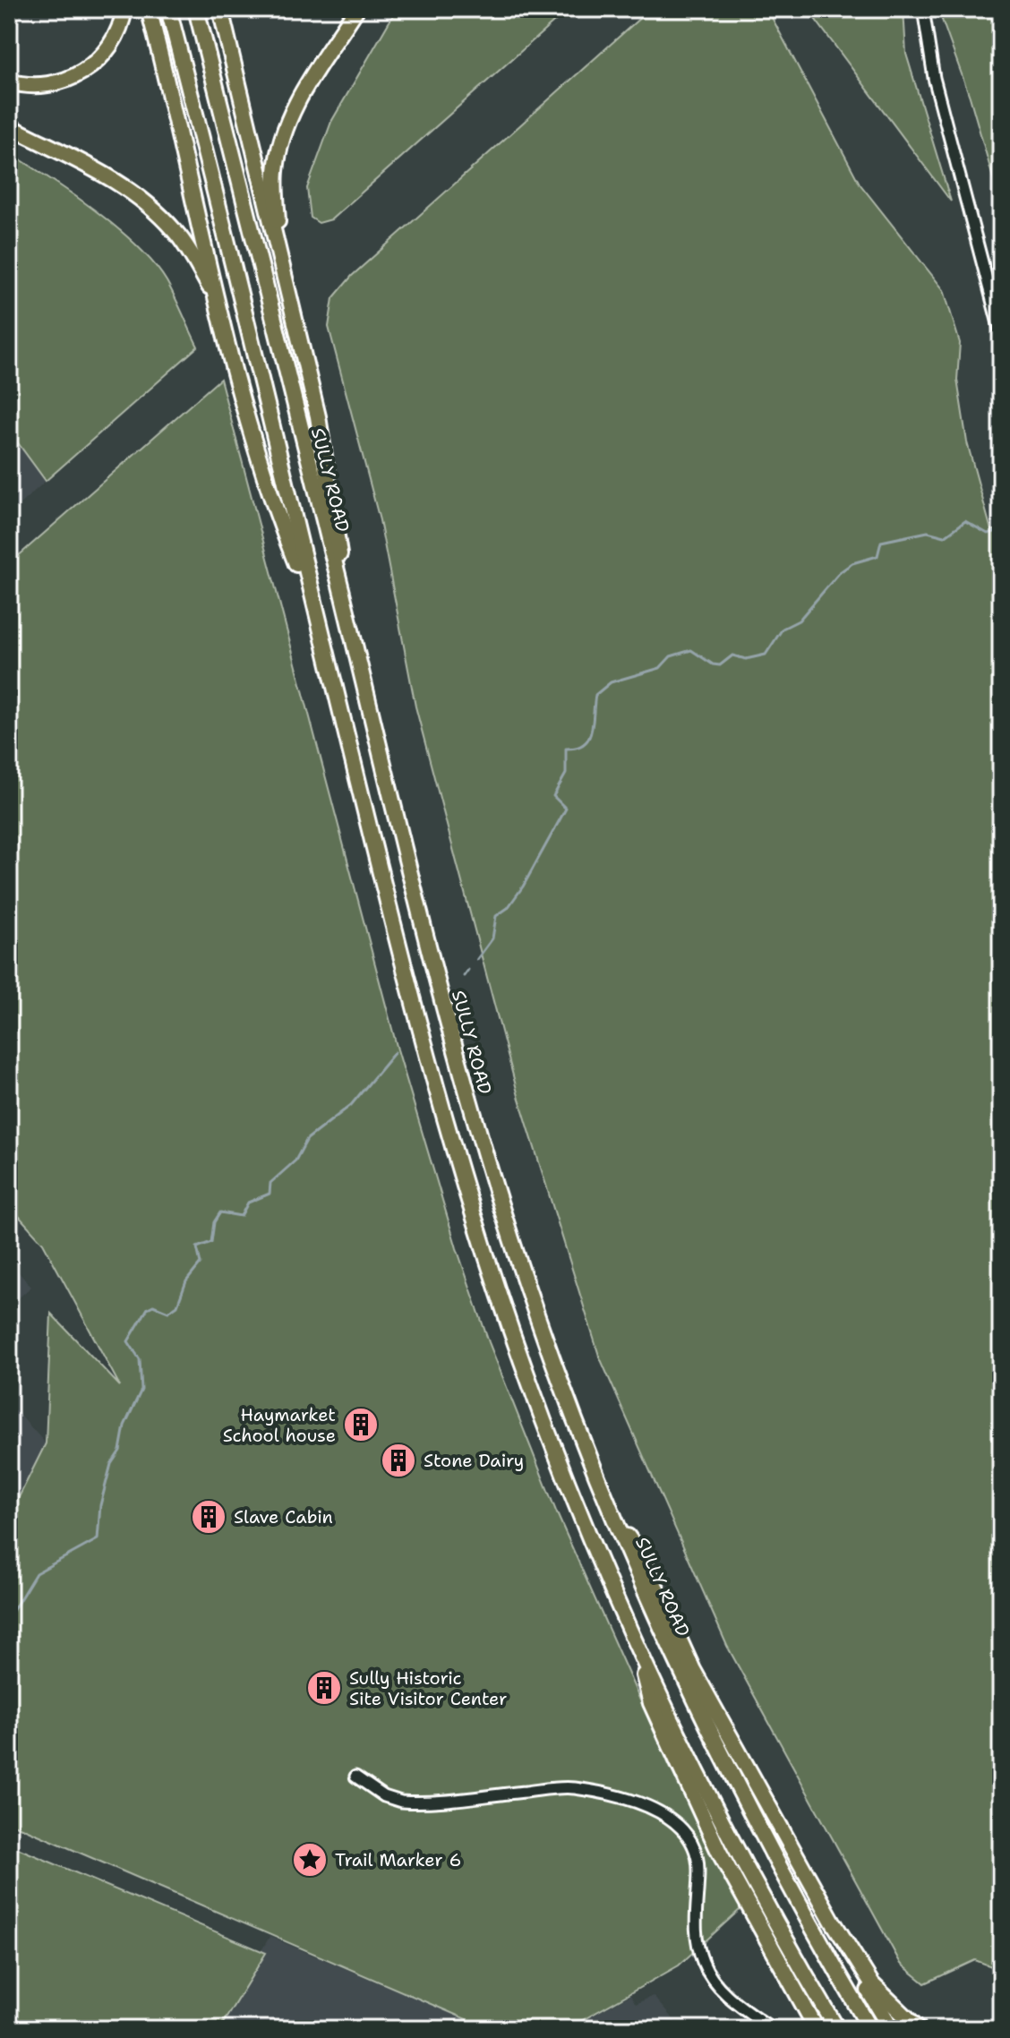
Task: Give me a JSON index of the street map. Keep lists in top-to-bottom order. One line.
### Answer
{"streets":{"highway":["SULLY ROAD"]},"places":{"building":["Haymarket School house","Stone Dairy","Slave Cabin","Sully Historic Site Visitor Center"],"place":["Trail Marker 6"]}}
